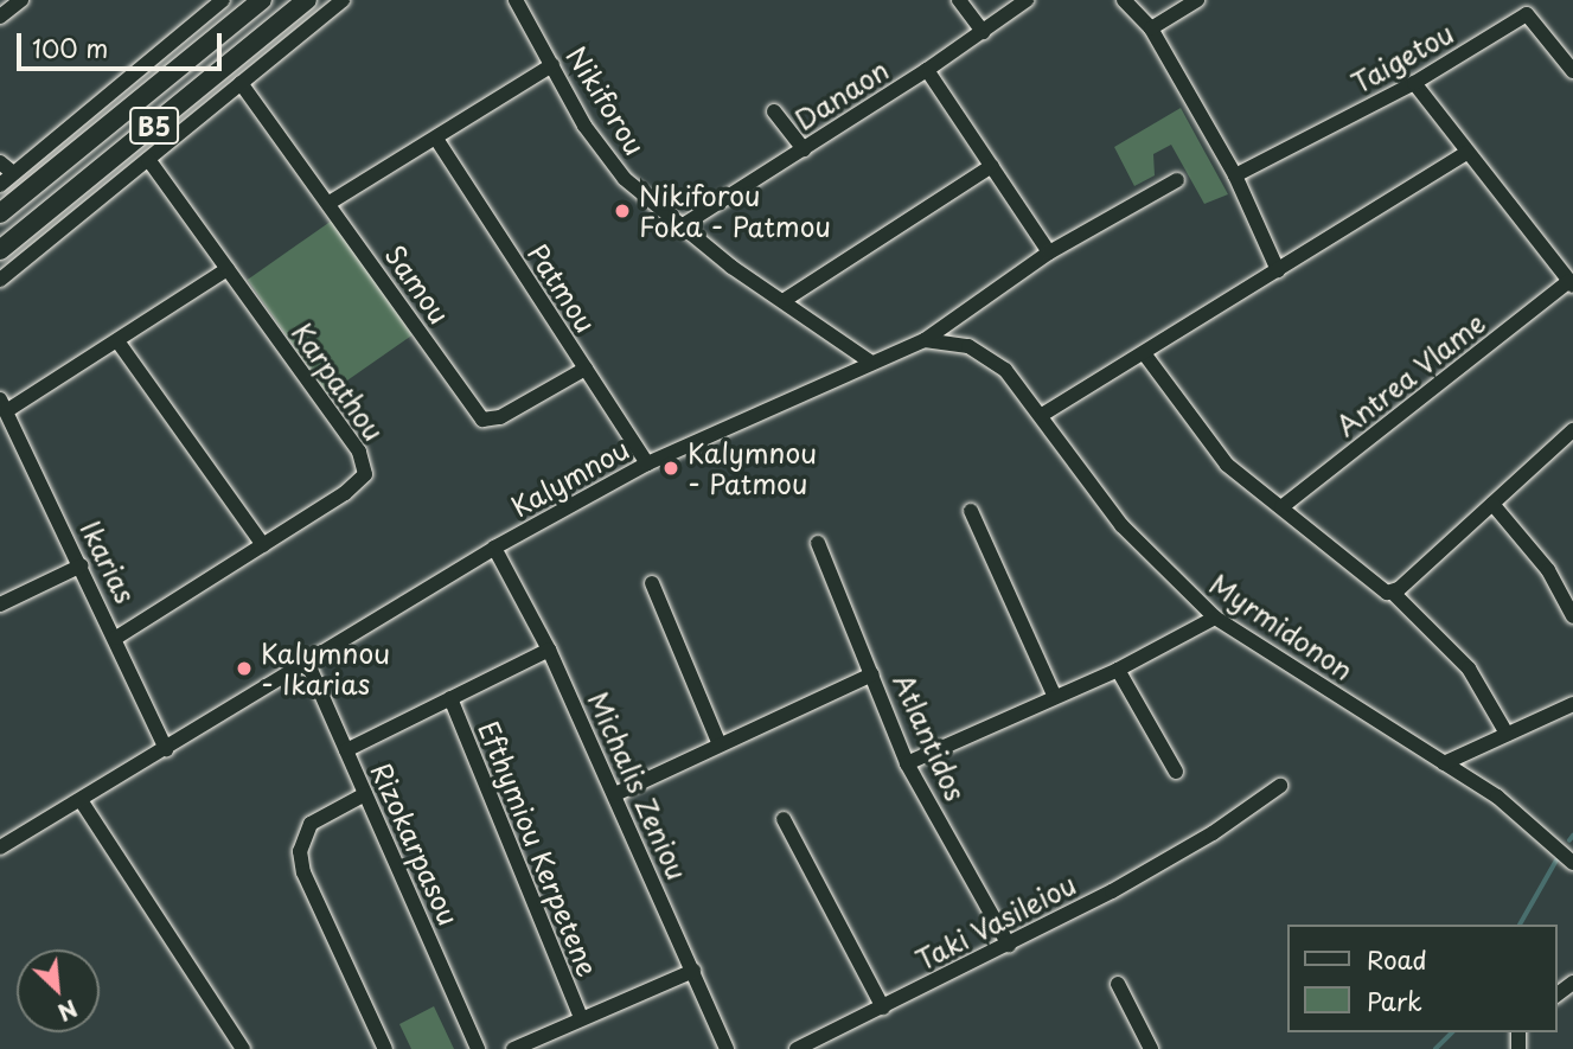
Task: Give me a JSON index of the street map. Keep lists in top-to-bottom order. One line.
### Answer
{"streets":{"main road":["B5"],"street":["Taigetou","Danaon","Nikiforou","Samou","Patmou","Antrea Vlame","Karpathou","Kalymnou","Ikarias","Myrmidonon","Atlantidos","Michalis Zeniou","Rizokarpasou","Efthymiou Kerpetene","Taki Vasileiou"]},"crossings":[["Danaon","Nikiforou"],["Nikiforou","Kalymnou"],["Samou","Patmou"],["Patmou","Kalymnou"],["Karpathou","Ikarias"],["Kalymnou","Ikarias"],["Kalymnou","Myrmidonon"],["Kalymnou","Michalis Zeniou"],["Kalymnou","Rizokarpasou"],["Atlantidos","Taki Vasileiou"]],"places":["Nikiforou Foka - Patmou","Kalymnou - Patmou","Kalymnou - Ikarias"],"legend":["Road","Park"],"scale_bar":"100 m","north":"bottom right"}
